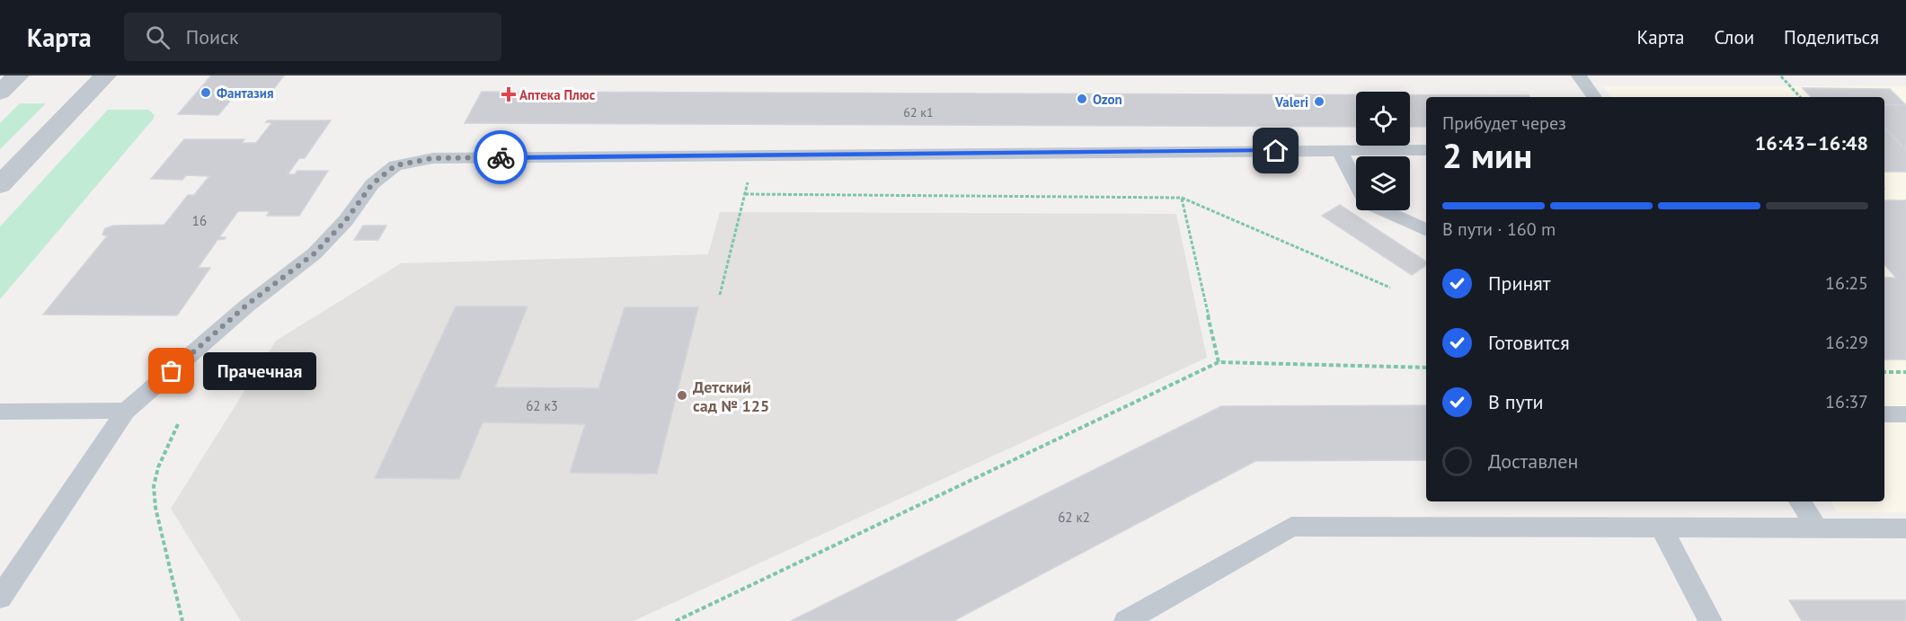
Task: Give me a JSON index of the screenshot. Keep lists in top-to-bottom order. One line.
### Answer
{"places":{"other":["Фантазия","Ozon","Valeri","Прачечная","Детский сад № 125"],"health":["Аптека Плюс"]},"house_numbers":["62 к1","16","62 к3","62 к2"],"page":{"header":"Карта","search":"Поиск","nav":["Карта","Слои","Поделиться"],"heading":["2 мин","Прибудет через","16:43–16:48"],"bar":"В пути · 160 m","list":[["Принят","16:25"],["Готовится","16:29"],["В пути","16:37"],"Доставлен"],"bubble":"Прачечная"}}
